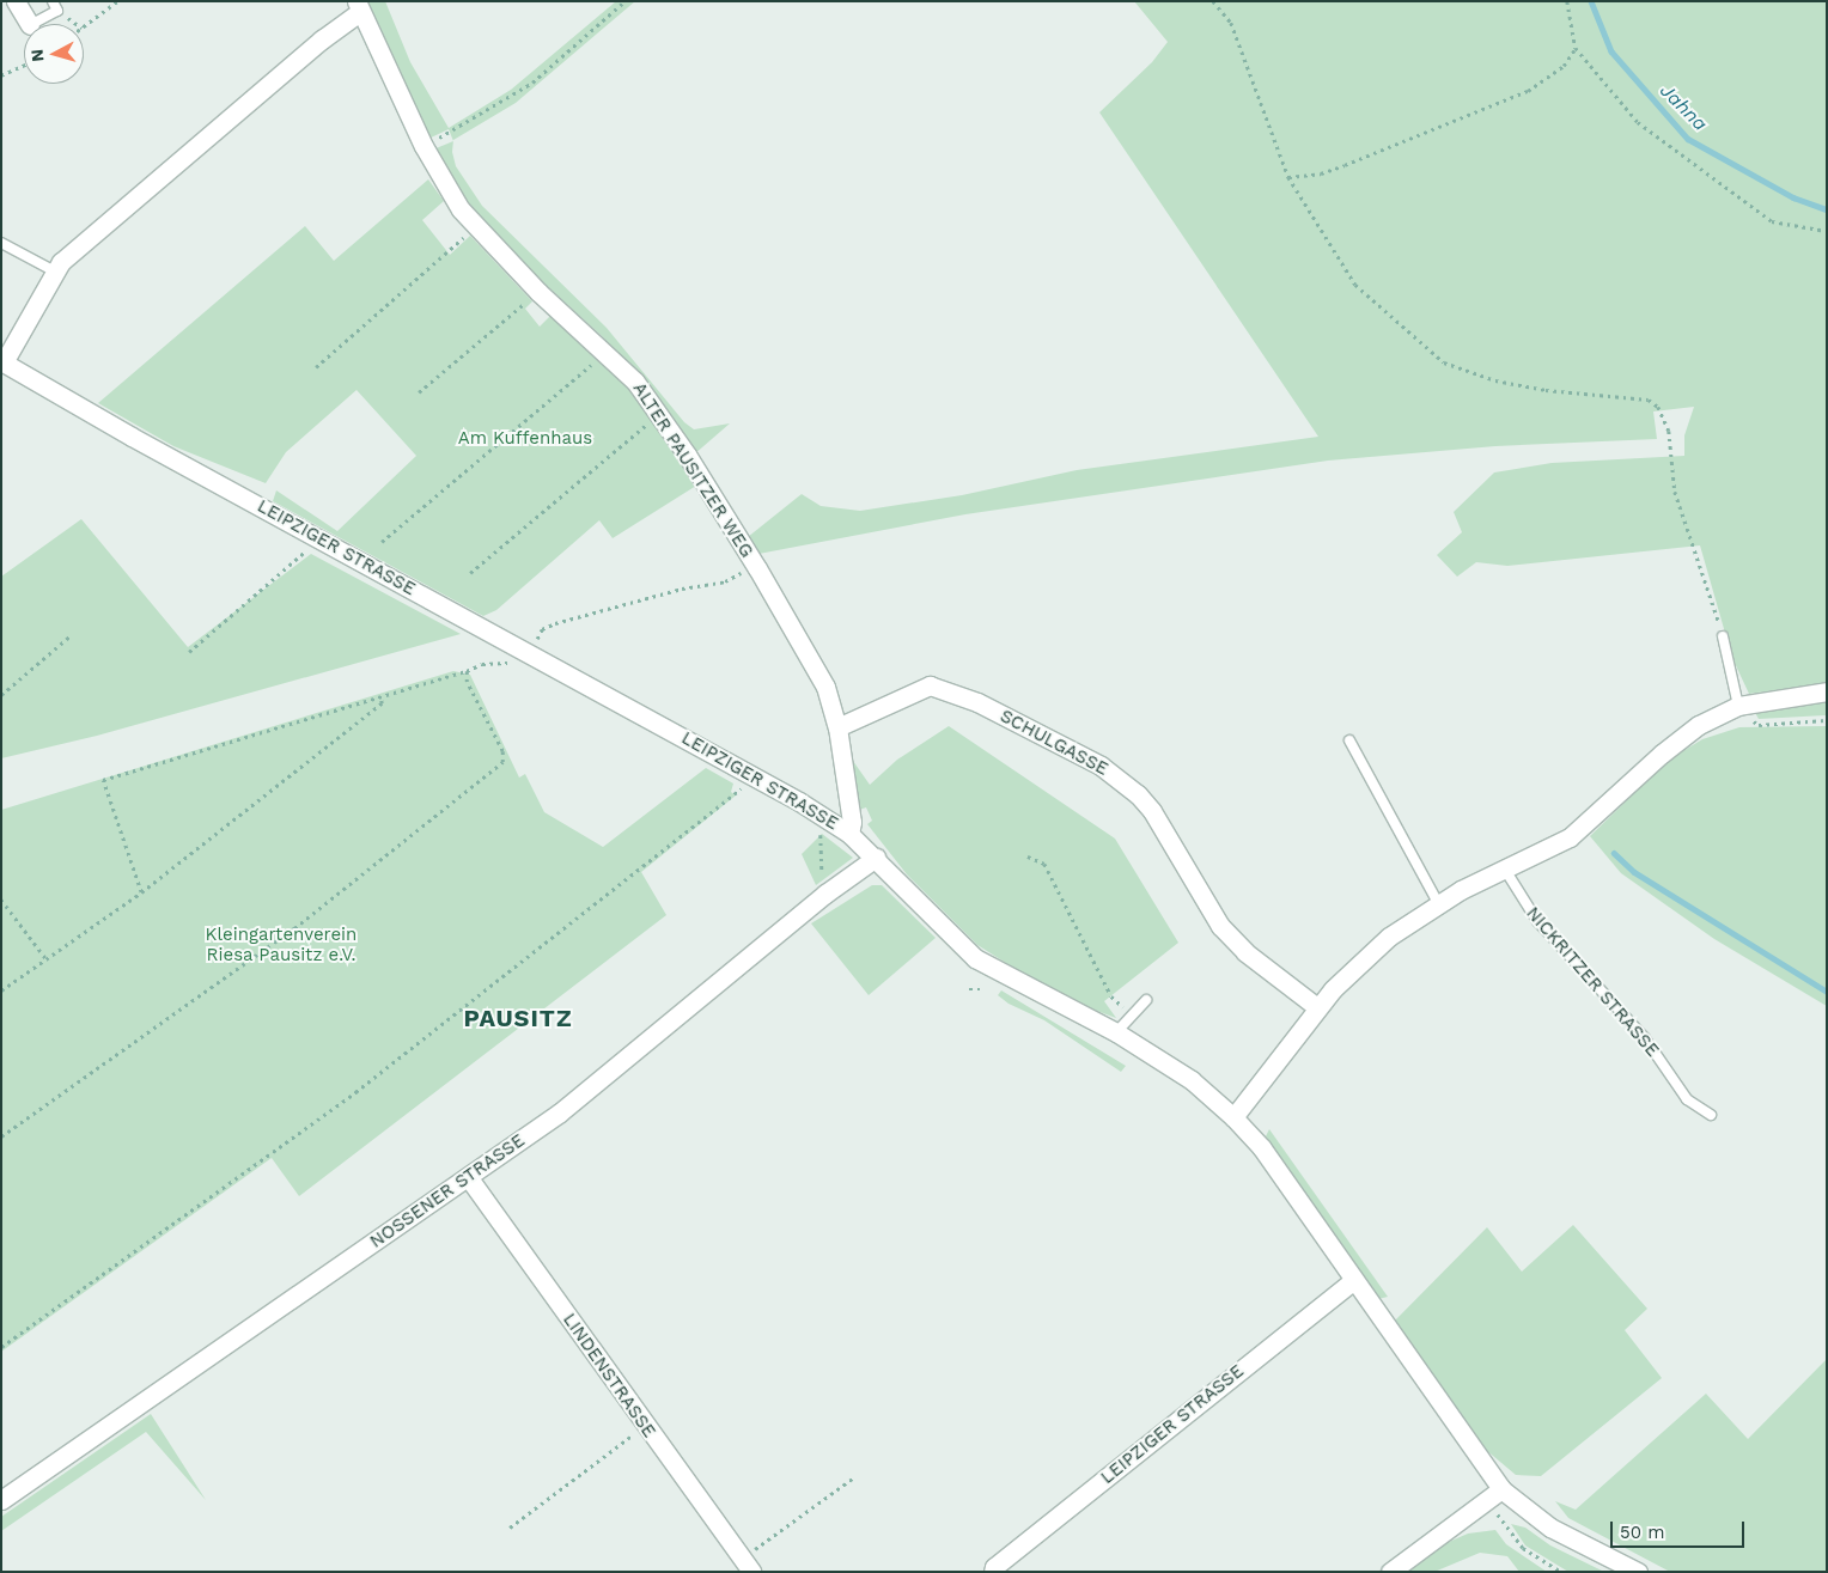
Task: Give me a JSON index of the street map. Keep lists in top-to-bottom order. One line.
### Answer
{"streets":{"street":["ALTER PAUSITZER WEG","LEIPZIGER STRASSE","SCHULGASSE","NOSSENER STRASSE","LINDENSTRASSE"],"lane":["NICKRITZER STRASSE"]},"crossings":[["ALTER PAUSITZER WEG","LEIPZIGER STRASSE"],["ALTER PAUSITZER WEG","SCHULGASSE"],["LEIPZIGER STRASSE","NOSSENER STRASSE"],["NOSSENER STRASSE","LINDENSTRASSE"]],"districts":["PAUSITZ"],"water":["Jahna"],"parks":["Am Kuffenhaus","Kleingartenverein Riesa Pausitz e.V."],"scale_bar":"50 m","north":"left"}
